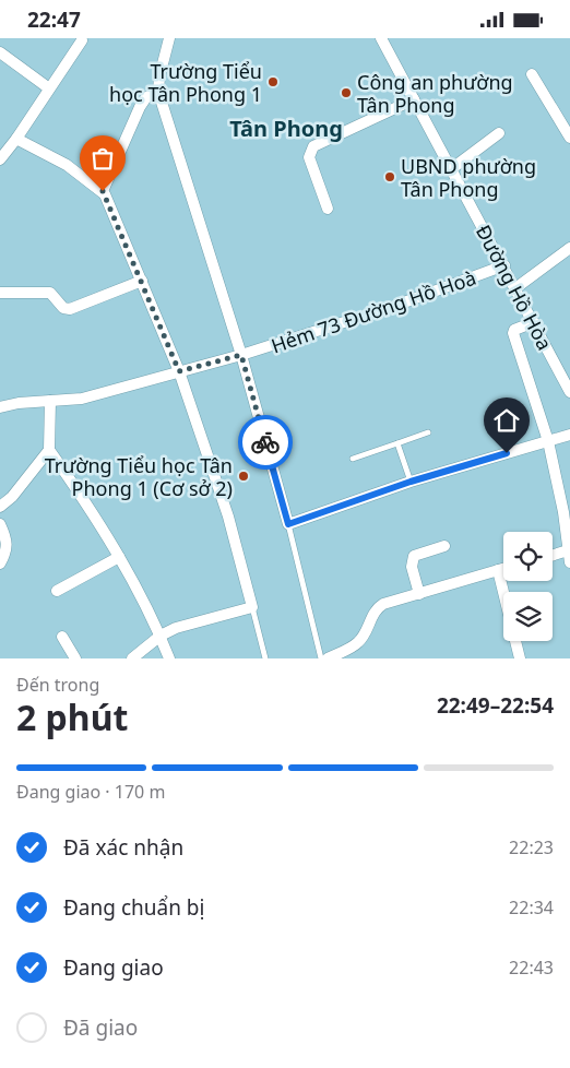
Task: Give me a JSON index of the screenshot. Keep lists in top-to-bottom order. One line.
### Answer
{"streets":{"street":["Đường Hồ Hòa","Hẻm 73 Đường Hồ Hoà"]},"crossings":[["Đường Hồ Hòa","Hẻm 73 Đường Hồ Hoà"]],"districts":["Tân Phong"],"places":["Trường Tiểu học Tân Phong 1","Công an phường Tân Phong","UBND phường Tân Phong","Trường Tiểu học Tân Phong 1 (Cơ sở 2)"],"page":{"status":"22:47","heading":["2 phút","Đến trong","22:49–22:54"],"bar":"Đang giao · 170 m","list":[["Đã xác nhận","22:23"],["Đang chuẩn bị","22:34"],["Đang giao","22:43"],"Đã giao"]}}
